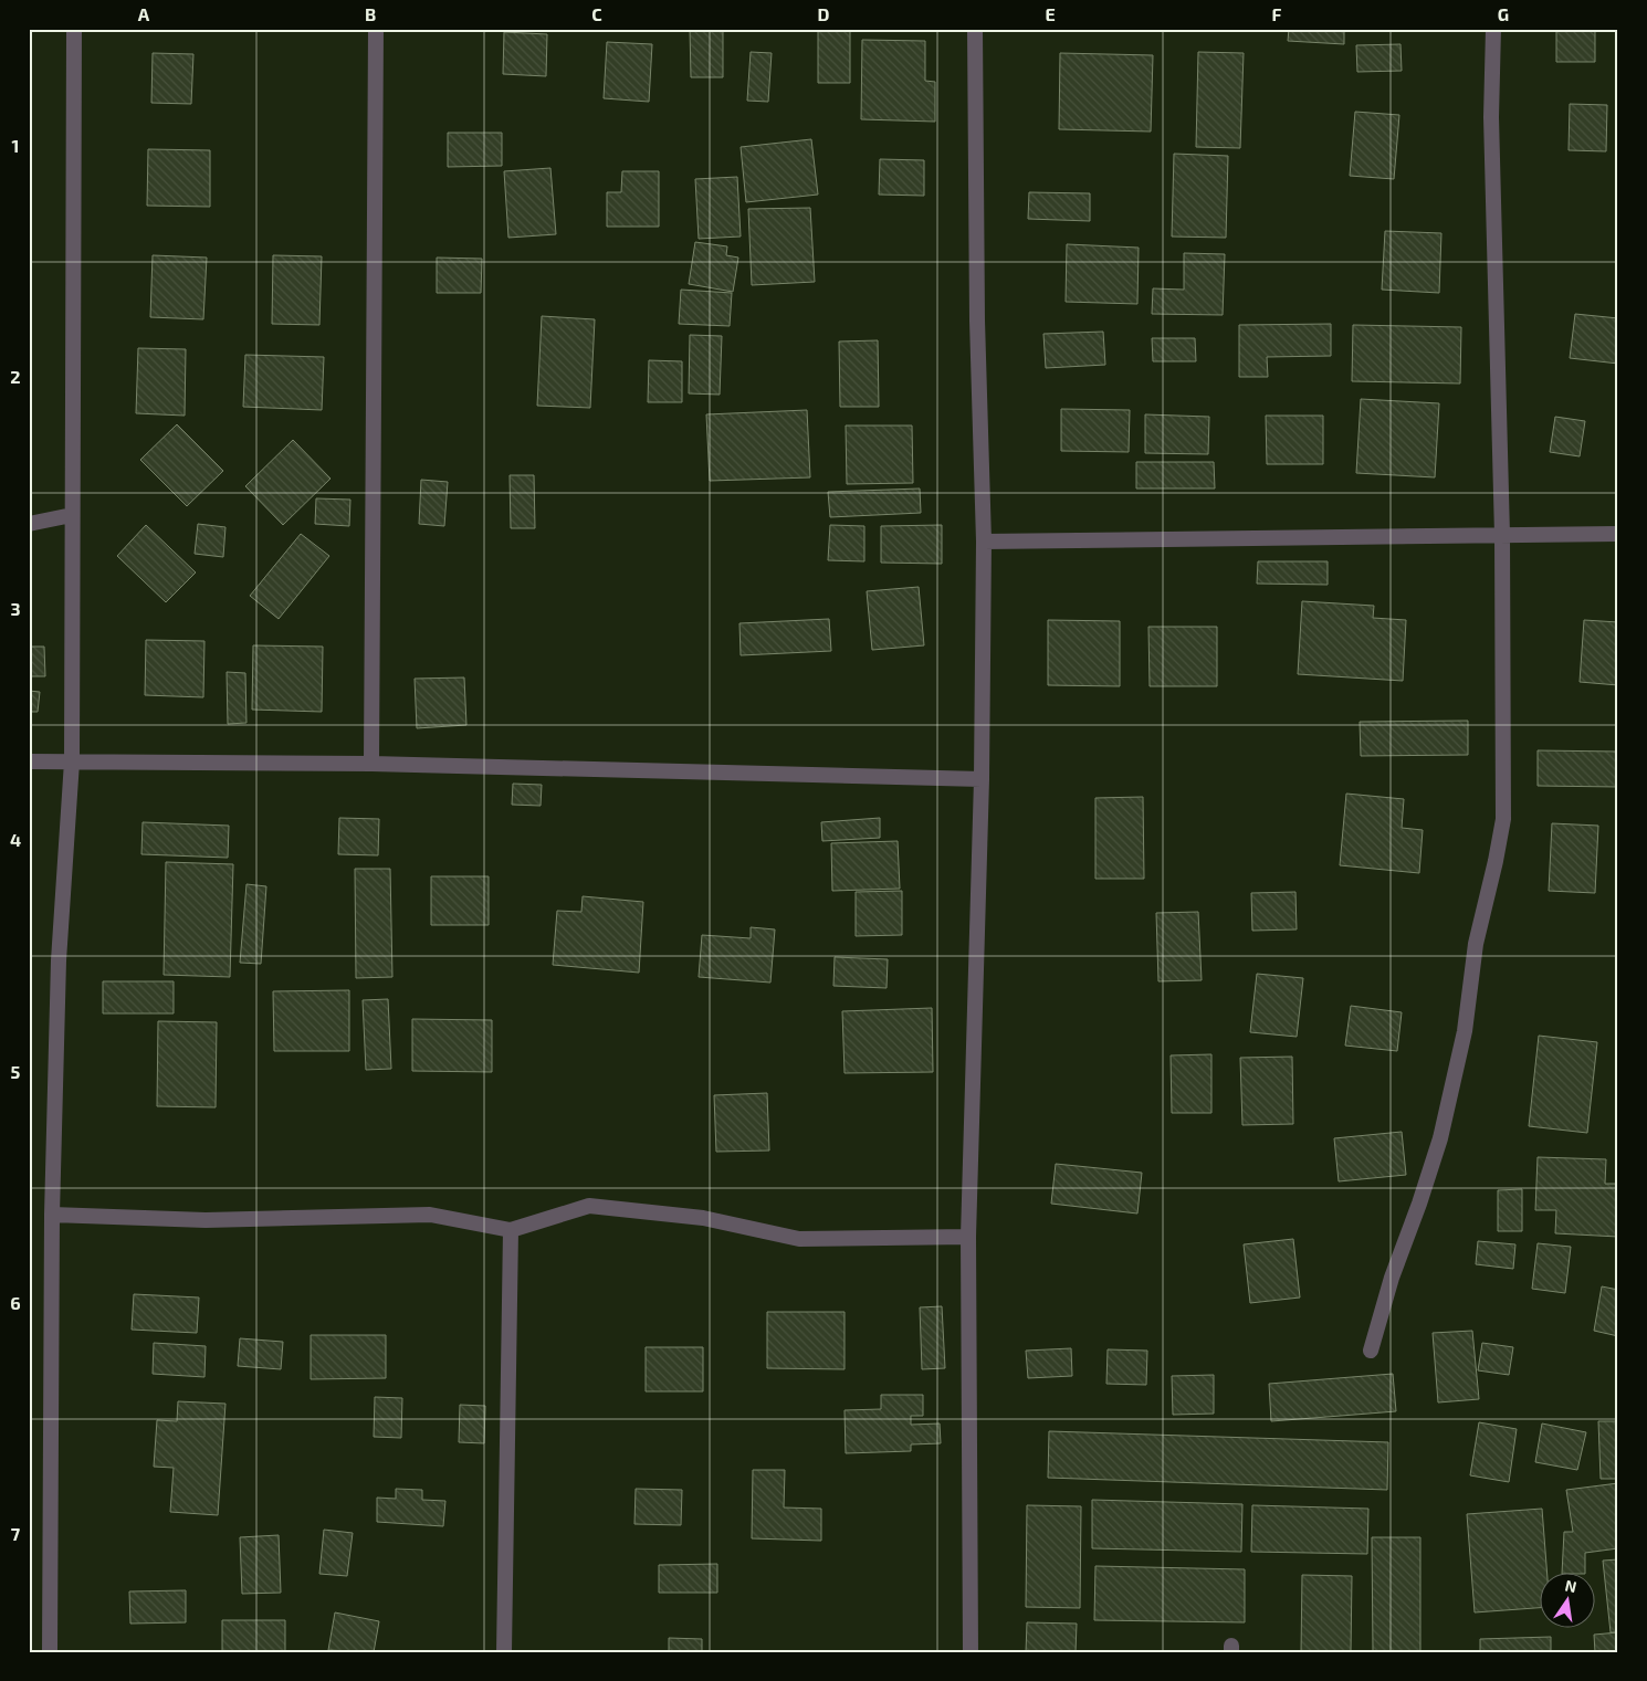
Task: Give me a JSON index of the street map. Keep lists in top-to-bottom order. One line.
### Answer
{"north":"top","grid":{"columns":["A","B","C","D","E","F","G"],"rows":["1","2","3","4","5","6","7"]}}
